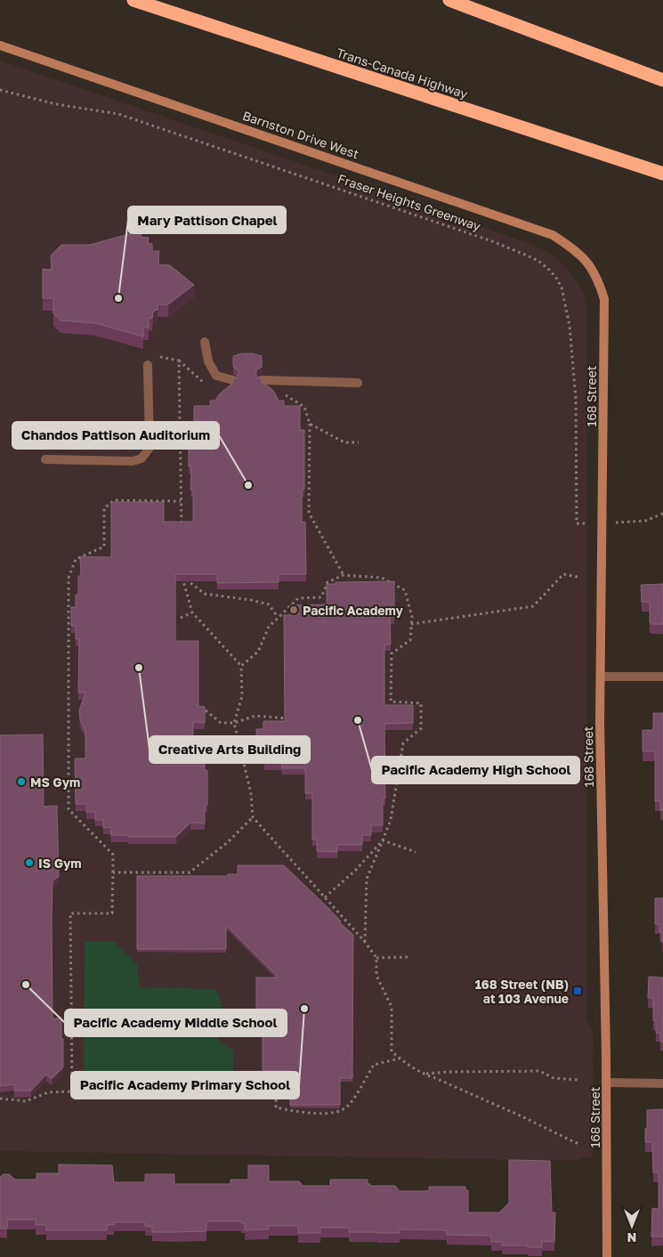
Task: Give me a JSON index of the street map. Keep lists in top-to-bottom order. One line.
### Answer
{"streets":{"highway":["Trans-Canada Highway"],"street":["Barnston Drive West","168 Street"],"path":["Fraser Heights Greenway"]},"crossings":[["Barnston Drive West","168 Street"]],"places":{"other":["Mary Pattison Chapel","Chandos Pattison Auditorium","Pacific Academy","Creative Arts Building","Pacific Academy High School","MS Gym","IS Gym","Pacific Academy Middle School","Pacific Academy Primary School"],"transit":["168 Street (NB) at 103 Avenue"]},"north":"bottom"}
